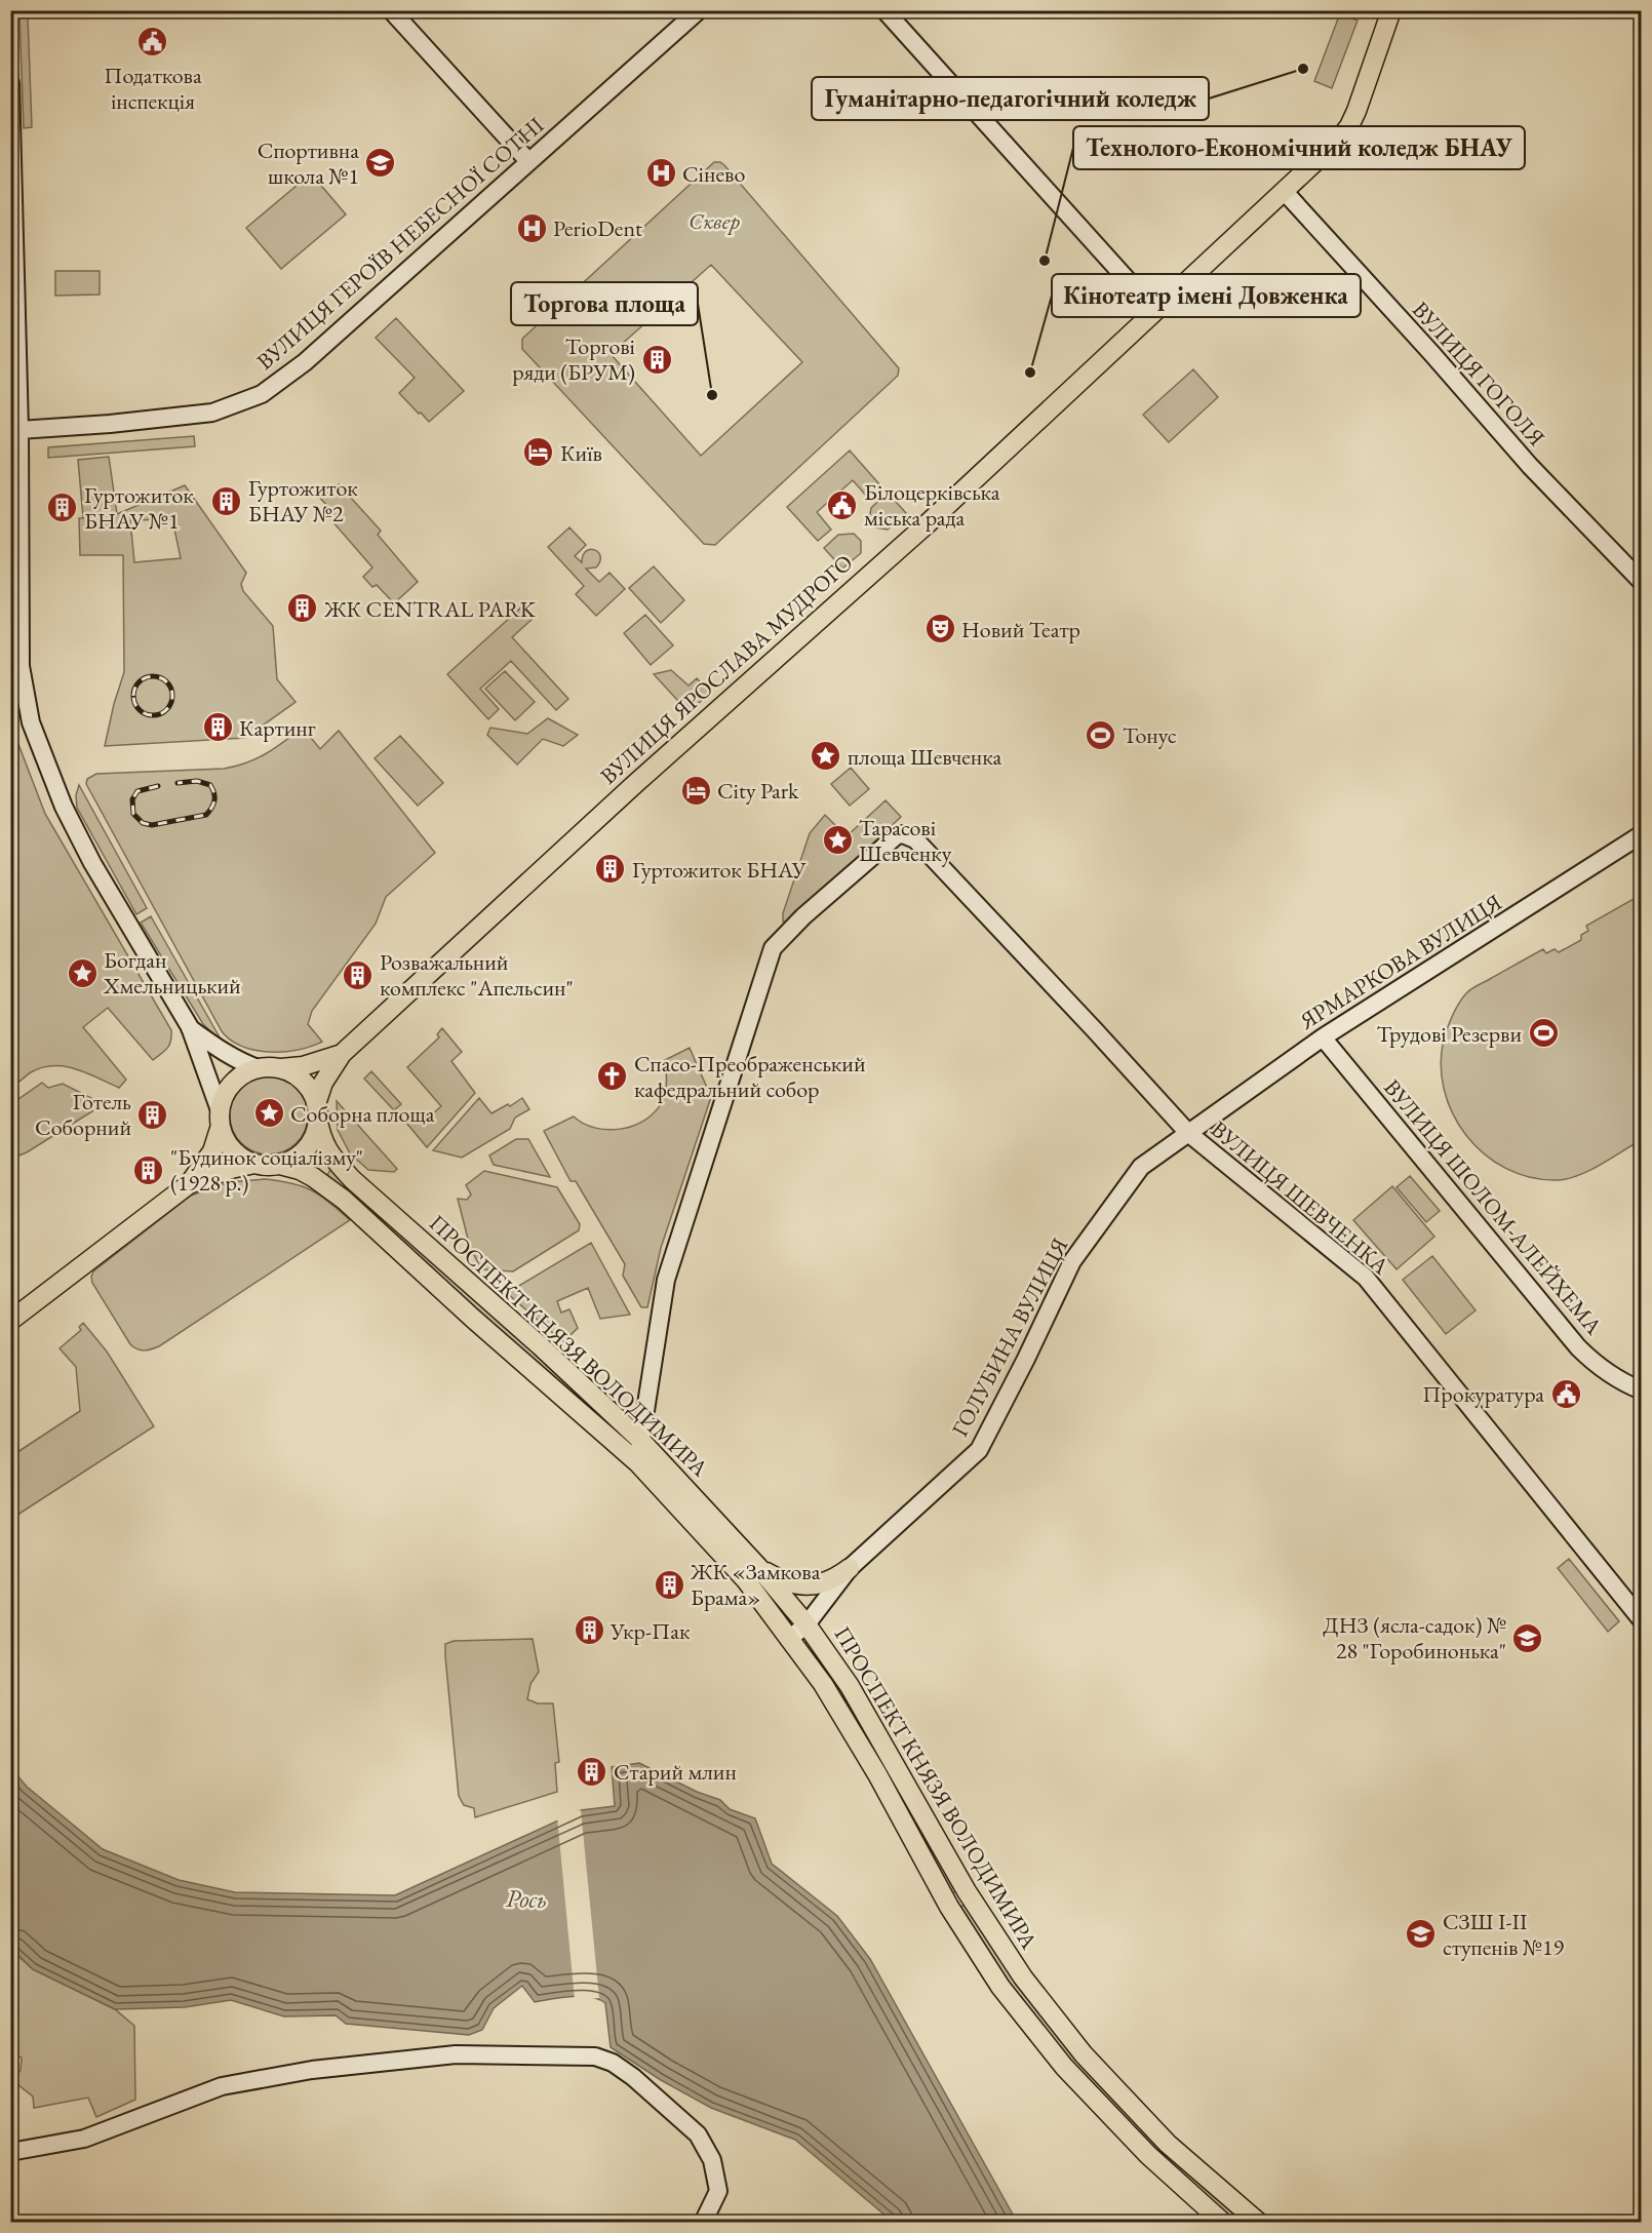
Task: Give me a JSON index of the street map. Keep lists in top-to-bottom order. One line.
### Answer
{"streets":{"main road":["ВУЛИЦЯ ЯРОСЛАВА МУДРОГО","ПРОСПЕКТ КНЯЗЯ ВОЛОДИМИРА"],"street":["ВУЛИЦЯ ГЕРОЇВ НЕБЕСНОЇ СОТНІ","ВУЛИЦЯ ГОГОЛЯ","ЯРМАРКОВА ВУЛИЦЯ","ВУЛИЦЯ ШЕВЧЕНКА","ВУЛИЦЯ ШОЛОМ-АЛЕЙХЕМА","ГОЛУБИНА ВУЛИЦЯ"]},"crossings":[["ВУЛИЦЯ ГОГОЛЯ","ВУЛИЦЯ ЯРОСЛАВА МУДРОГО"],["ВУЛИЦЯ ЯРОСЛАВА МУДРОГО","ПРОСПЕКТ КНЯЗЯ ВОЛОДИМИРА"],["ЯРМАРКОВА ВУЛИЦЯ","ВУЛИЦЯ ШЕВЧЕНКА"],["ЯРМАРКОВА ВУЛИЦЯ","ВУЛИЦЯ ШОЛОМ-АЛЕЙХЕМА"],["ЯРМАРКОВА ВУЛИЦЯ","ГОЛУБИНА ВУЛИЦЯ"],["ВУЛИЦЯ ШЕВЧЕНКА","ГОЛУБИНА ВУЛИЦЯ"],["ВУЛИЦЯ ШЕВЧЕНКА","ПРОСПЕКТ КНЯЗЯ ВОЛОДИМИРА"],["ГОЛУБИНА ВУЛИЦЯ","ПРОСПЕКТ КНЯЗЯ ВОЛОДИМИРА"]],"water":["Рось"],"parks":["Сквер"],"places":{"public building":["Податкова інспекція","Білоцерківська міська рада","Прокуратура"],"other":["Гуманітарно-педагогічний коледж","Технолого-Економічний коледж БНАУ","Кінотеатр імені Довженка","Торгова площа"],"school or university":["Спортивна школа №1","ДНЗ (ясла-садок) № 28 \"Горобинонька\"","СЗШ I-II ступенів №19"],"hospital":["Сінево","PerioDent"],"building":["Торгові ряди (БРУМ)","Гуртожиток БНАУ №2","Гуртожиток БНАУ №1","ЖК CENTRAL PARK","Картинг","Гуртожиток БНАУ","Розважальний комплекс \"Апельсин\"","Готель Соборний","\"Будинок соціалізму\" (1928 р.)","ЖК «Замкова Брама»","Укр-Пак","Старий млин"],"hotel":["Київ","City Park"],"theatre":["Новий Театр"],"sports":["Тонус","Трудові Резерви"],"place":["площа Шевченка","Тарасові Шевченку","Богдан Хмельницький","Соборна площа"],"church":["Спасо-Преображенський кафедральний собор"]}}
